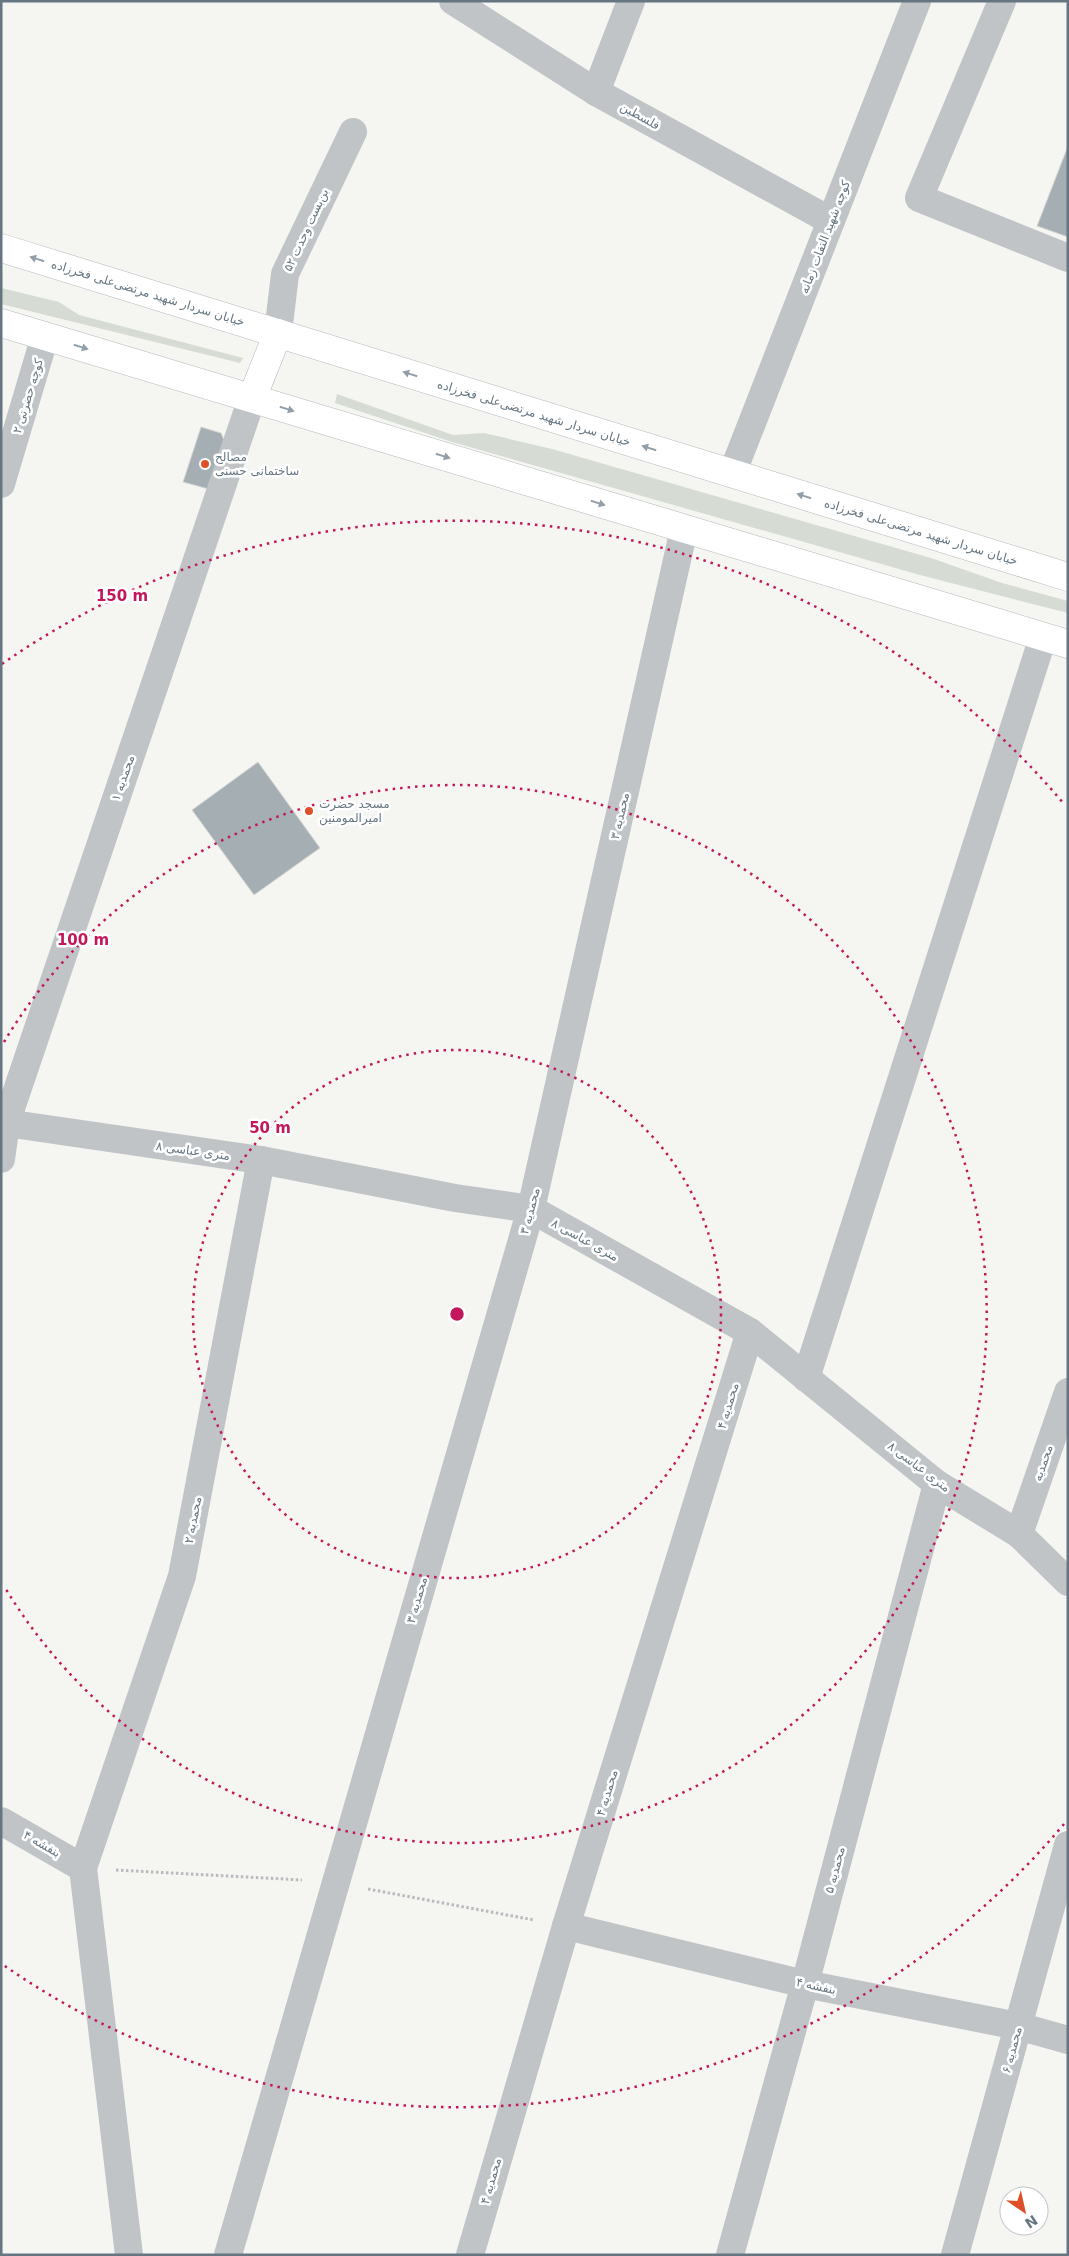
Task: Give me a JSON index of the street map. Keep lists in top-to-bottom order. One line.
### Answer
{"streets":{"main road":["خیابان سردار شهید مرتضی‌علی فخرزاده"],"street":["فلسطین","بن‌بست وحدت ۵۲","کوچه شهید التفات زمانه","کوچه حضرتی ۲","محمدیه ۱","محمدیه ۳","۸ متری عباسی","محمدیه ۴","محمدیه","محمدیه ۲","بنفشه ۴","محمدیه ۵","محمدیه ۶"]},"crossings":[["فلسطین","کوچه شهید التفات زمانه"],["بن‌بست وحدت ۵۲","خیابان سردار شهید مرتضی‌علی فخرزاده"],["کوچه شهید التفات زمانه","خیابان سردار شهید مرتضی‌علی فخرزاده"],["محمدیه ۱","۸ متری عباسی"],["محمدیه ۳","۸ متری عباسی"],["۸ متری عباسی","محمدیه ۴"],["۸ متری عباسی","محمدیه"],["۸ متری عباسی","محمدیه ۲"],["۸ متری عباسی","محمدیه ۵"],["محمدیه ۴","بنفشه ۴"],["محمدیه ۲","بنفشه ۴"],["بنفشه ۴","محمدیه ۵"],["بنفشه ۴","محمدیه ۶"]],"places":["مصالح ساختمانی حسنی","مسجد حضرت امیرالمومنین"],"north":"bottom right","rings":["150 m","100 m","50 m"]}
